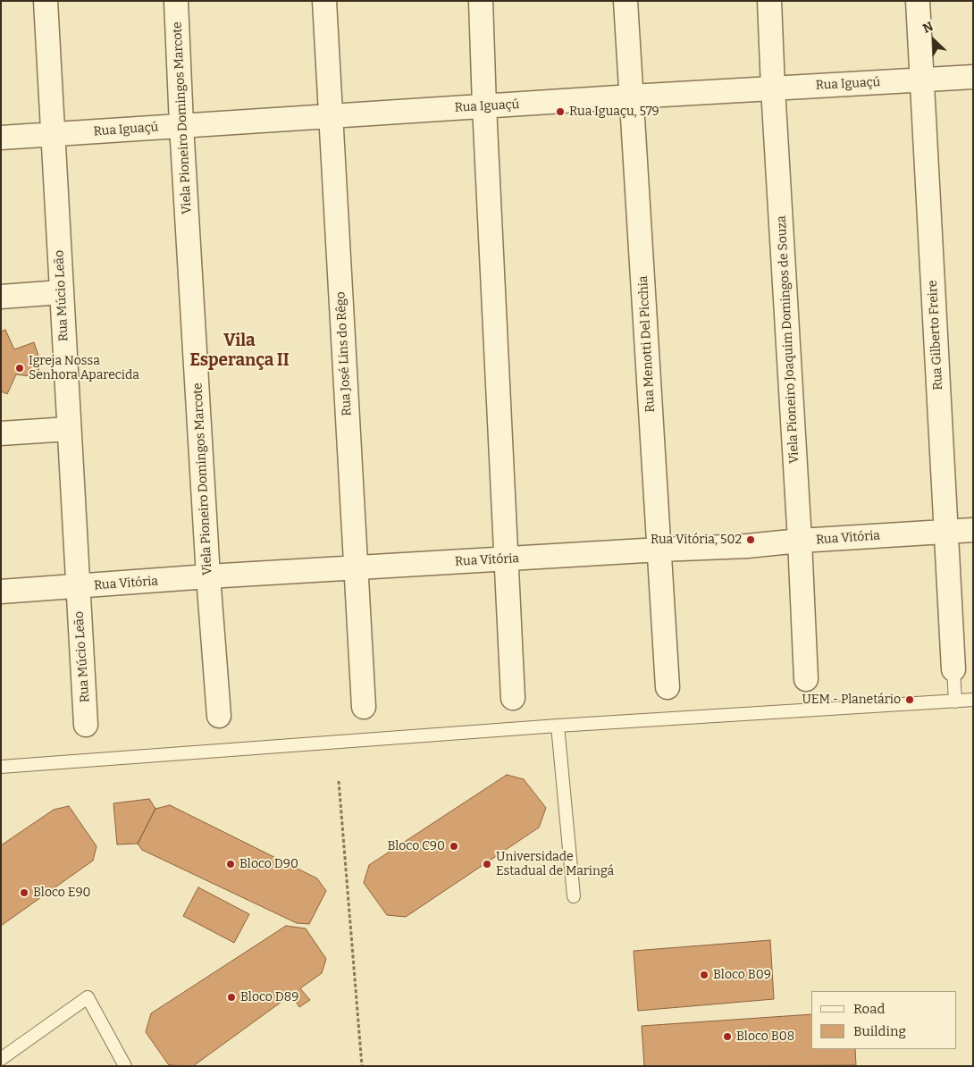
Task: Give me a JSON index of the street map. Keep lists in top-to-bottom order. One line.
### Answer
{"streets":{"street":["Rua Iguaçú","Viela Pioneiro Domingos Marcote","Rua Múcio Leão","Rua Gilberto Freire","Viela Pioneiro Joaquim Domingos de Souza","Rua Menotti Del Picchia","Rua José Lins do Rêgo","Rua Vitória"]},"crossings":[["Rua Iguaçú","Viela Pioneiro Domingos Marcote"],["Rua Iguaçú","Rua Múcio Leão"],["Rua Iguaçú","Rua Gilberto Freire"],["Rua Iguaçú","Viela Pioneiro Joaquim Domingos de Souza"],["Rua Iguaçú","Rua Menotti Del Picchia"],["Rua Iguaçú","Rua José Lins do Rêgo"],["Viela Pioneiro Domingos Marcote","Rua Vitória"],["Rua Múcio Leão","Rua Vitória"],["Rua Gilberto Freire","Rua Vitória"],["Viela Pioneiro Joaquim Domingos de Souza","Rua Vitória"],["Rua Menotti Del Picchia","Rua Vitória"],["Rua José Lins do Rêgo","Rua Vitória"]],"districts":["Vila Esperança II"],"places":["Rua Iguaçu, 579","Igreja Nossa Senhora Aparecida","Rua Vitória, 502","UEM - Planetário","Bloco C90","Bloco D90","Universidade Estadual de Maringá","Bloco E90","Bloco B09","Bloco D89","Bloco B08"],"legend":["Road","Building"],"north":"top left"}
